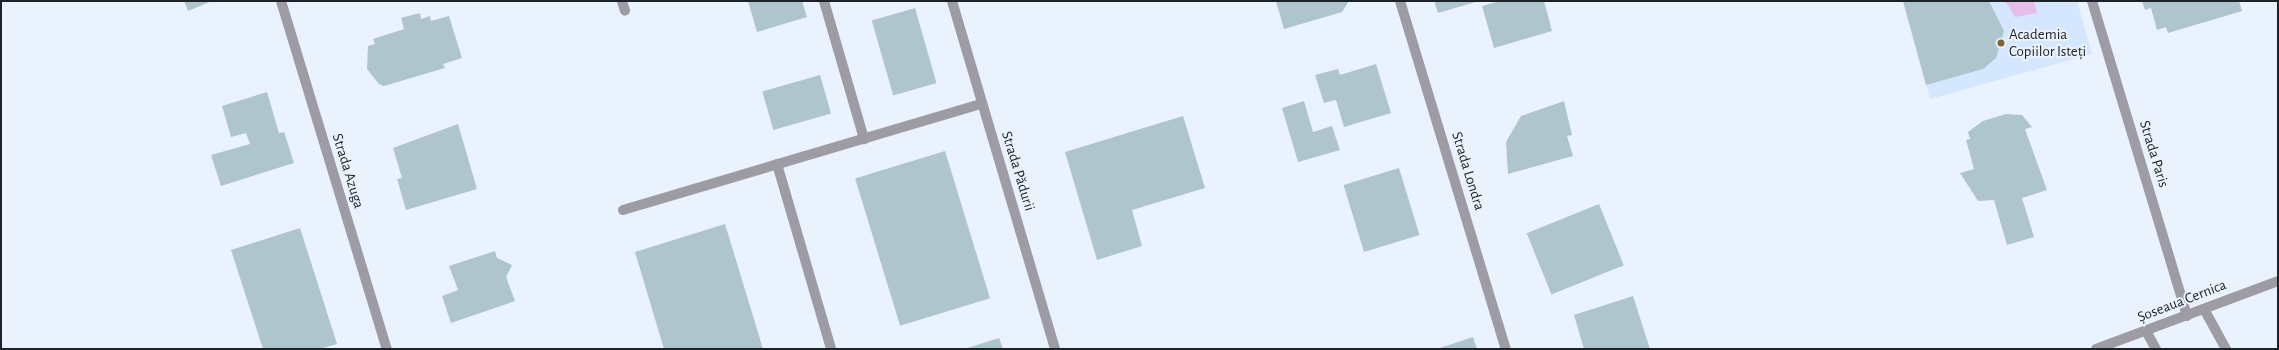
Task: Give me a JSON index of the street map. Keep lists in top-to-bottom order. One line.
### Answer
{"streets":{"street":["Strada Paris","Strada Azuga","Strada Pădurii","Strada Londra","Șoseaua Cernica"]},"crossings":[["Strada Paris","Șoseaua Cernica"]],"places":["Academia Copiilor Isteți"]}
